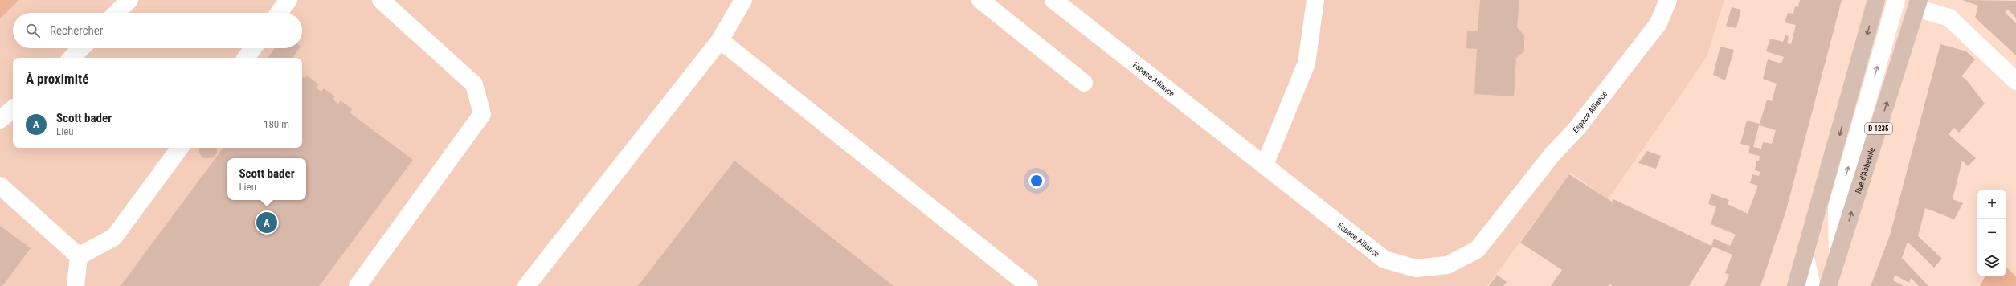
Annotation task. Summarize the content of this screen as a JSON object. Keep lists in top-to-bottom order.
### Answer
{
  "streets": {
    "main road": ["D 1235", "Rue d'Abbeville"],
    "street": ["Espace Alliance"]
  },
  "page": {
    "search": "Rechercher",
    "heading": "À proximité",
    "list": [
      {
        "mark": "A",
        "name": "Scott bader",
        "note": "Lieu",
        "value": "180 m"
      }
    ],
    "popup": ["Scott bader", "Lieu"],
    "map_buttons": ["+", "−"],
    "pins": "A"
  }
}
